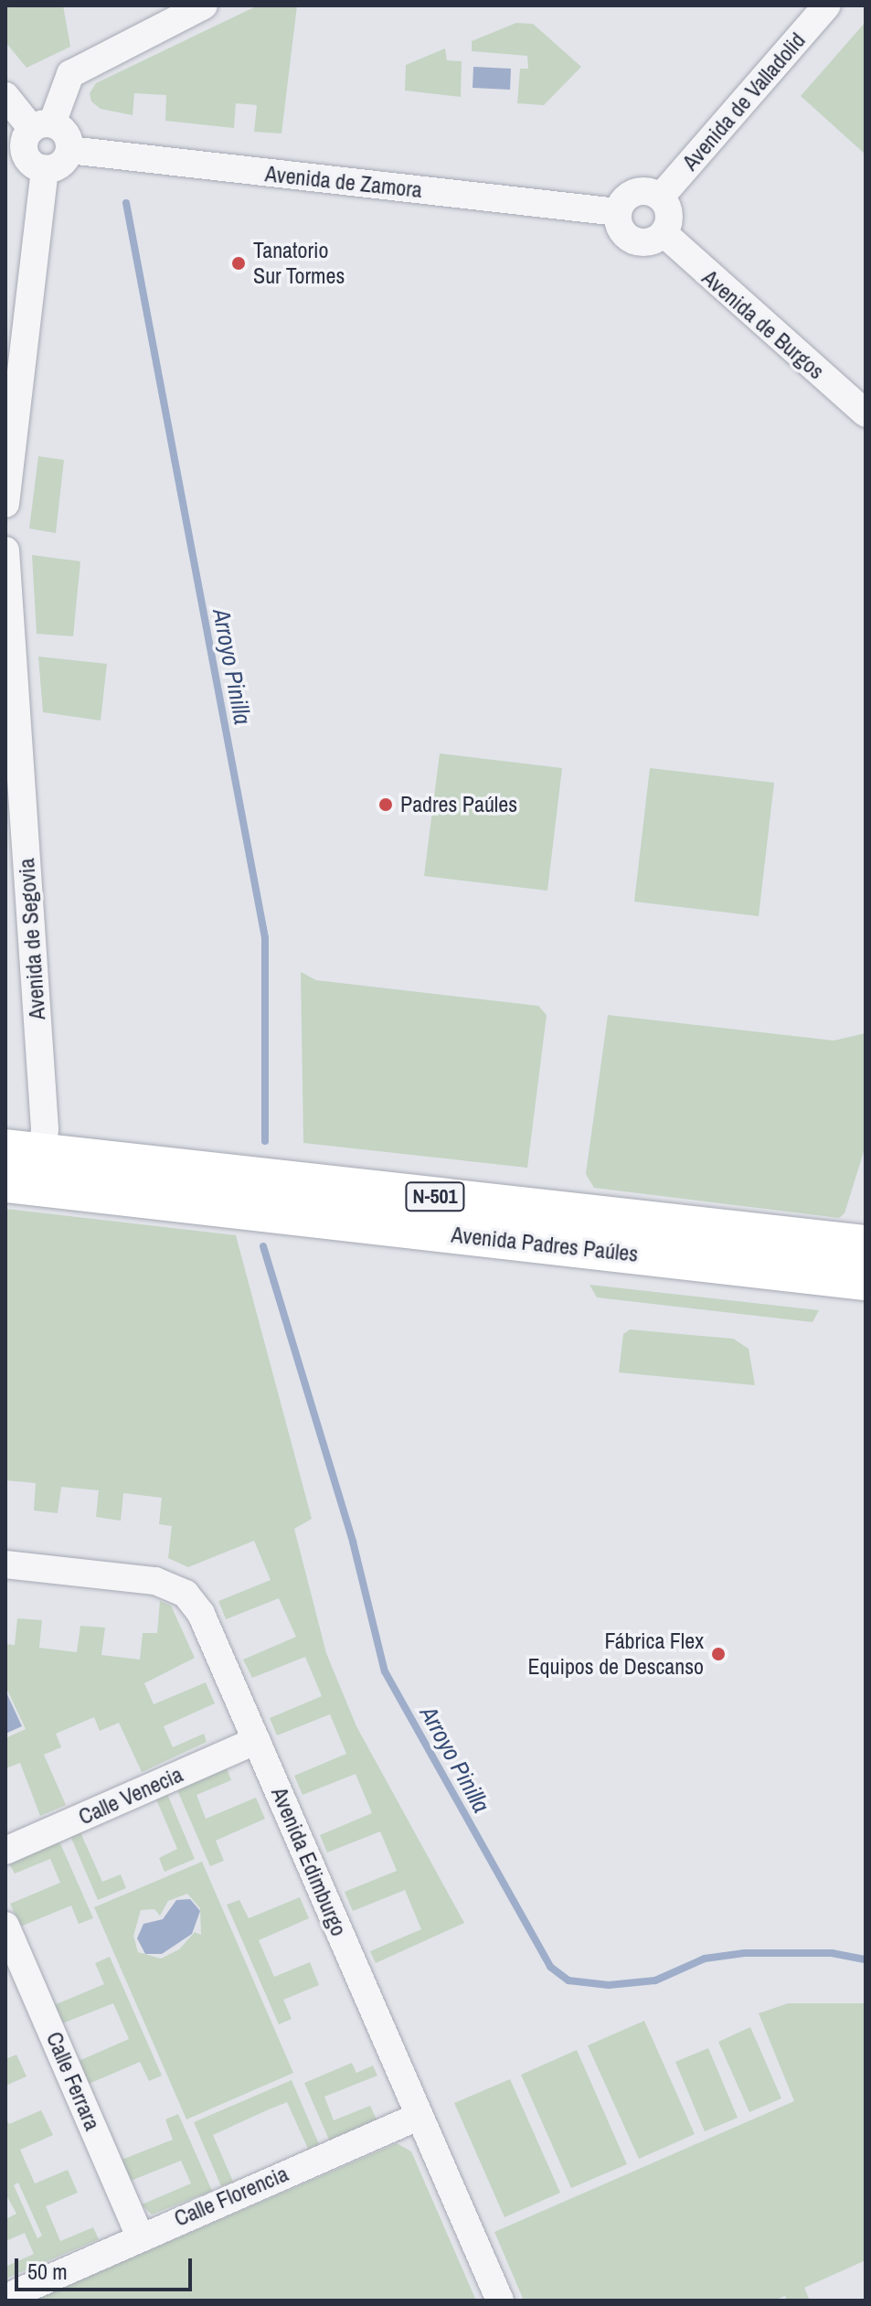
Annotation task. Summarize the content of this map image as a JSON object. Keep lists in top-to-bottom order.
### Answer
{
  "streets": {
    "highway": ["N-501", "Avenida Padres Paúles"],
    "street": [
      "Avenida de Valladolid",
      "Avenida de Zamora",
      "Avenida de Burgos",
      "Avenida de Segovia",
      "Calle Venecia",
      "Avenida Edimburgo",
      "Calle Ferrara",
      "Calle Florencia"
    ]
  },
  "crossings": [
    ["Avenida de Valladolid", "Avenida de Zamora"],
    ["Avenida de Valladolid", "Avenida de Burgos"],
    ["Avenida de Zamora", "Avenida de Burgos"],
    ["Avenida de Segovia", "Avenida Padres Paúles"],
    ["Calle Venecia", "Avenida Edimburgo"],
    ["Avenida Edimburgo", "Calle Florencia"],
    ["Calle Ferrara", "Calle Florencia"]
  ],
  "water": ["Arroyo Pinilla"],
  "places": ["Tanatorio Sur Tormes", "Padres Paúles", "Fábrica Flex Equipos de Descanso"],
  "scale_bar": "50 m"
}
